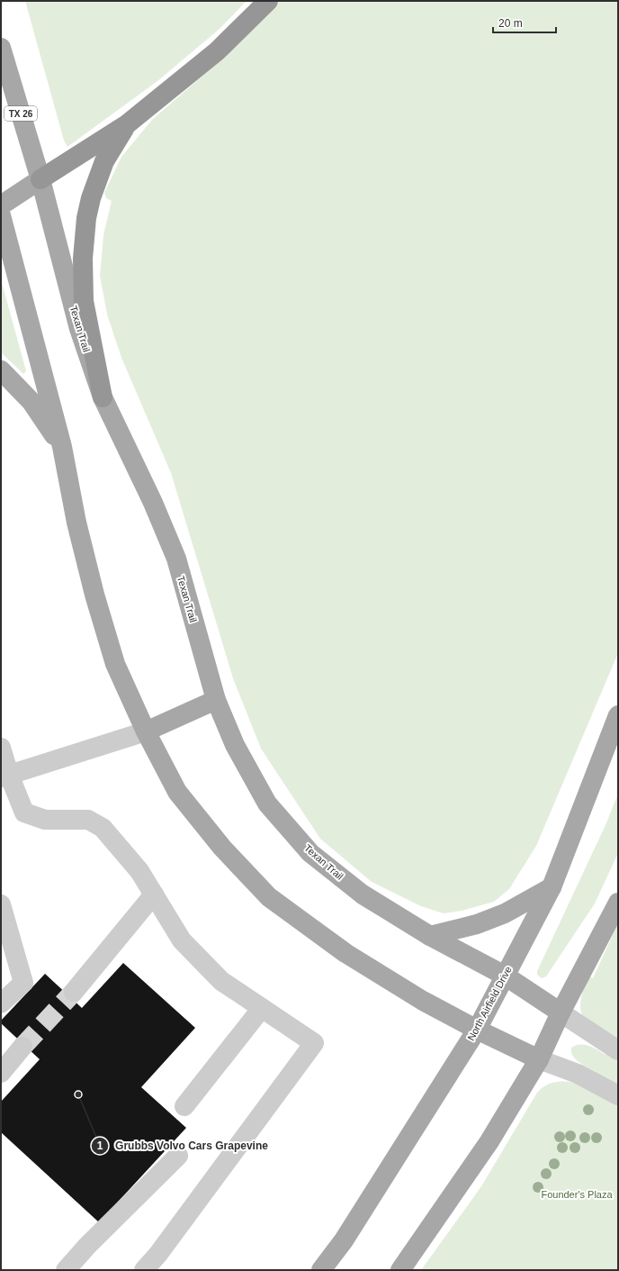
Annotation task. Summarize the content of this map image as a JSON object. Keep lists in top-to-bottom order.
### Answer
{
  "streets": {
    "main road": ["TX 26", "Texan Trail", "North Airfield Drive"]
  },
  "crossings": [
    ["Texan Trail", "North Airfield Drive"]
  ],
  "parks": ["Founder's Plaza"],
  "places": ["Grubbs Volvo Cars Grapevine"],
  "scale_bar": "20 m"
}
